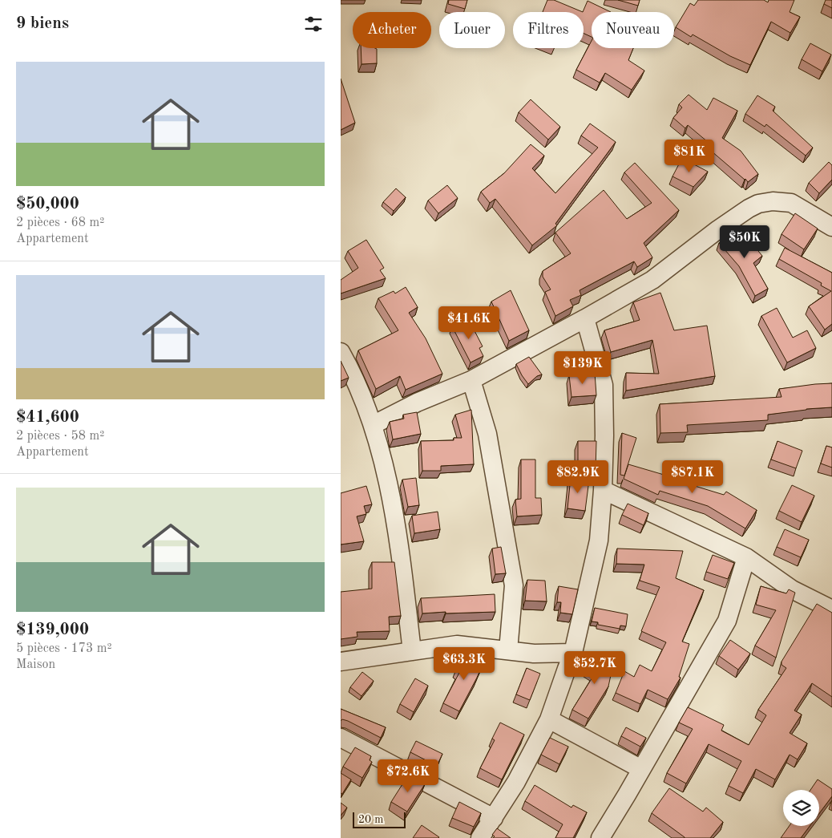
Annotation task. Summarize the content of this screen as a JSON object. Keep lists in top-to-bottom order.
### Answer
{
  "scale_bar": "20 m",
  "page": {
    "heading": "9 biens",
    "chip": [
      "Acheter",
      "Louer",
      "Filtres",
      "Nouveau"
    ],
    "list": [
      {
        "name": "$50,000",
        "note": "2 pièces · 68 m² · Appartement"
      },
      {
        "name": "$41,600",
        "note": "2 pièces · 58 m² · Appartement"
      },
      {
        "name": "$139,000",
        "note": "5 pièces · 173 m² · Maison"
      }
    ],
    "price": [
      "$81K",
      "$50K",
      "$41.6K",
      "$139K",
      "$82.9K",
      "$87.1K",
      "$63.3K",
      "$52.7K",
      "$72.6K"
    ],
    "scale": "20 m"
  }
}
